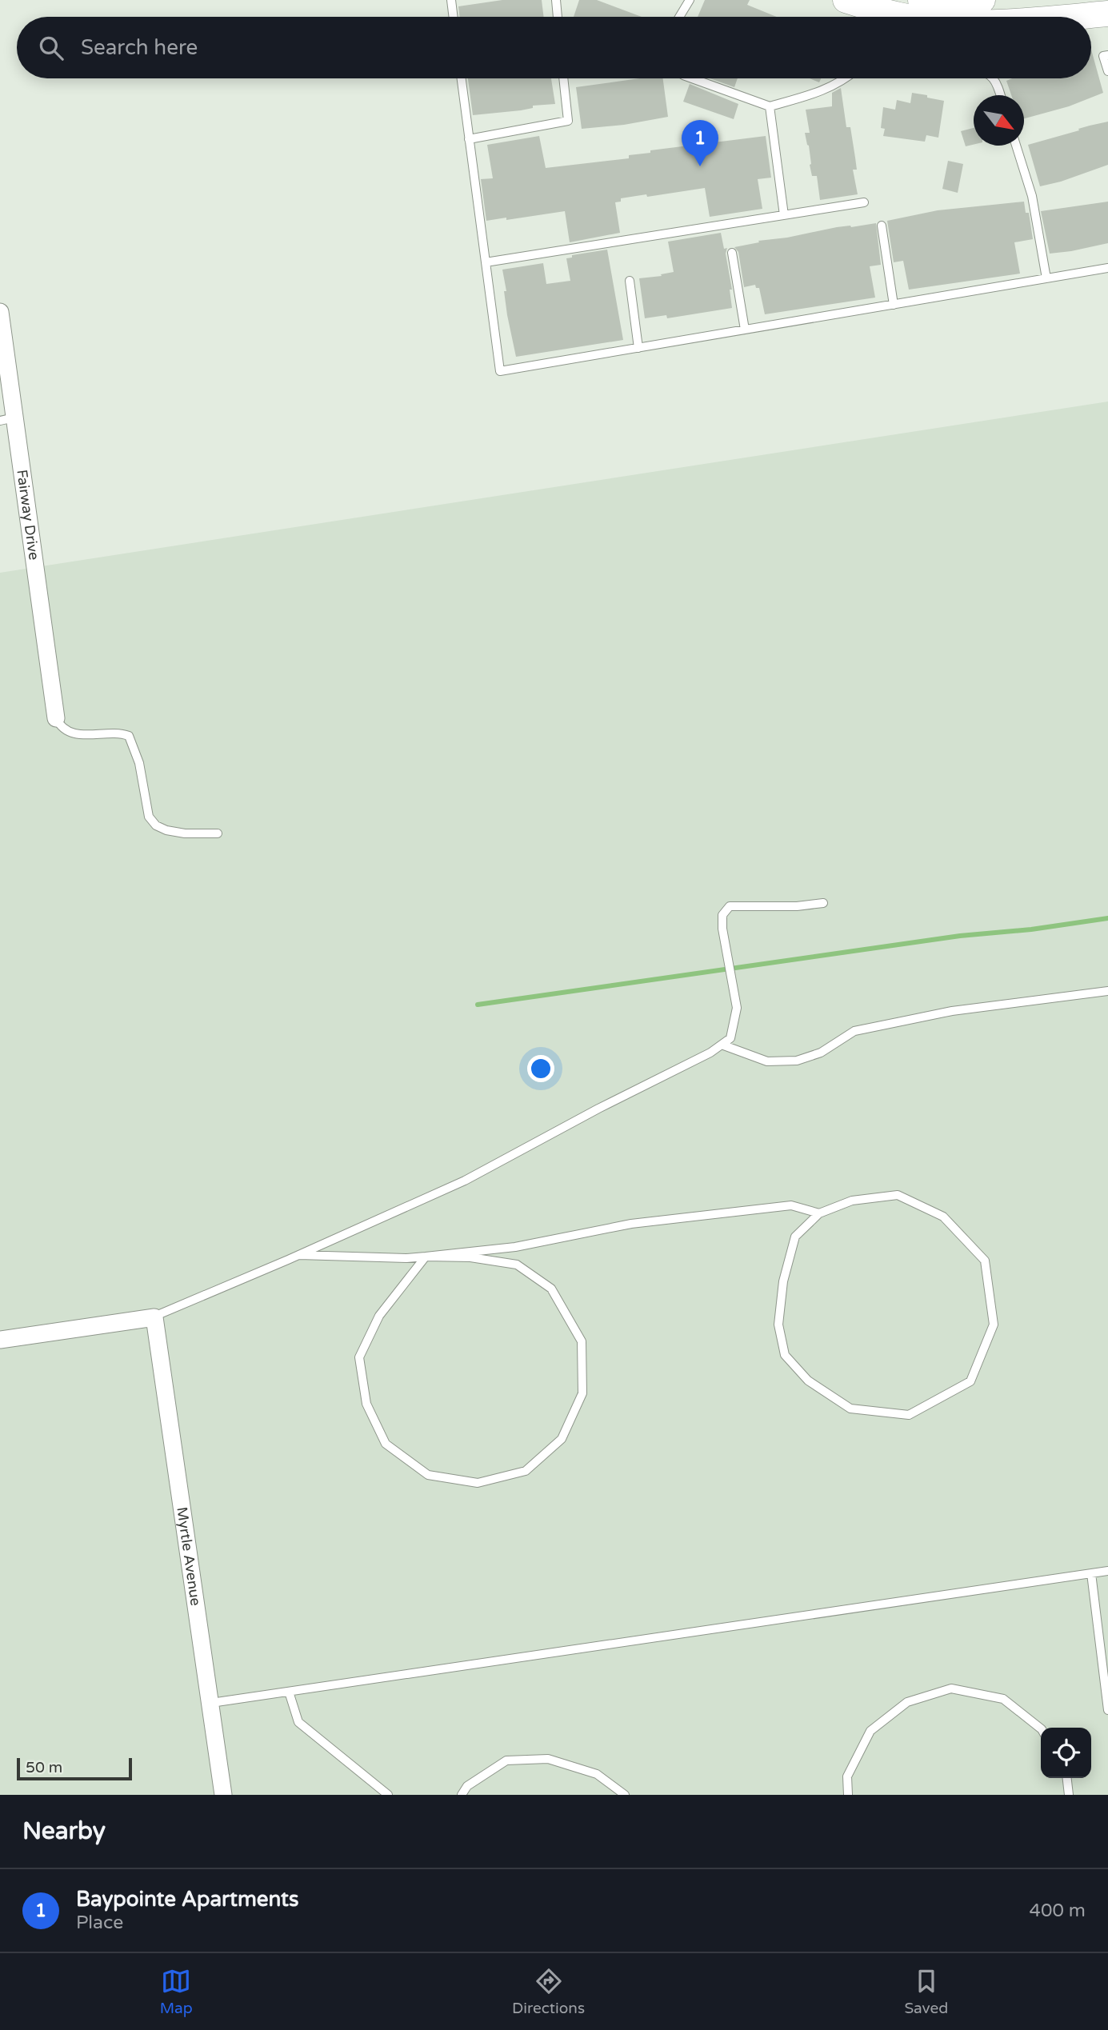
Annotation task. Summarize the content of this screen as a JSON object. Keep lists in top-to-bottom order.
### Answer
{
  "streets": {
    "street": ["Fairway Drive", "Myrtle Avenue"]
  },
  "scale_bar": "50 m",
  "north": "bottom right",
  "page": {
    "search": "Search here",
    "pins": "1",
    "scale": "50 m",
    "heading": "Nearby",
    "list": [
      {
        "mark": "1",
        "name": "Baypointe Apartments",
        "note": "Place",
        "value": "400 m"
      }
    ],
    "nav": ["Map", "Directions", "Saved"]
  }
}
